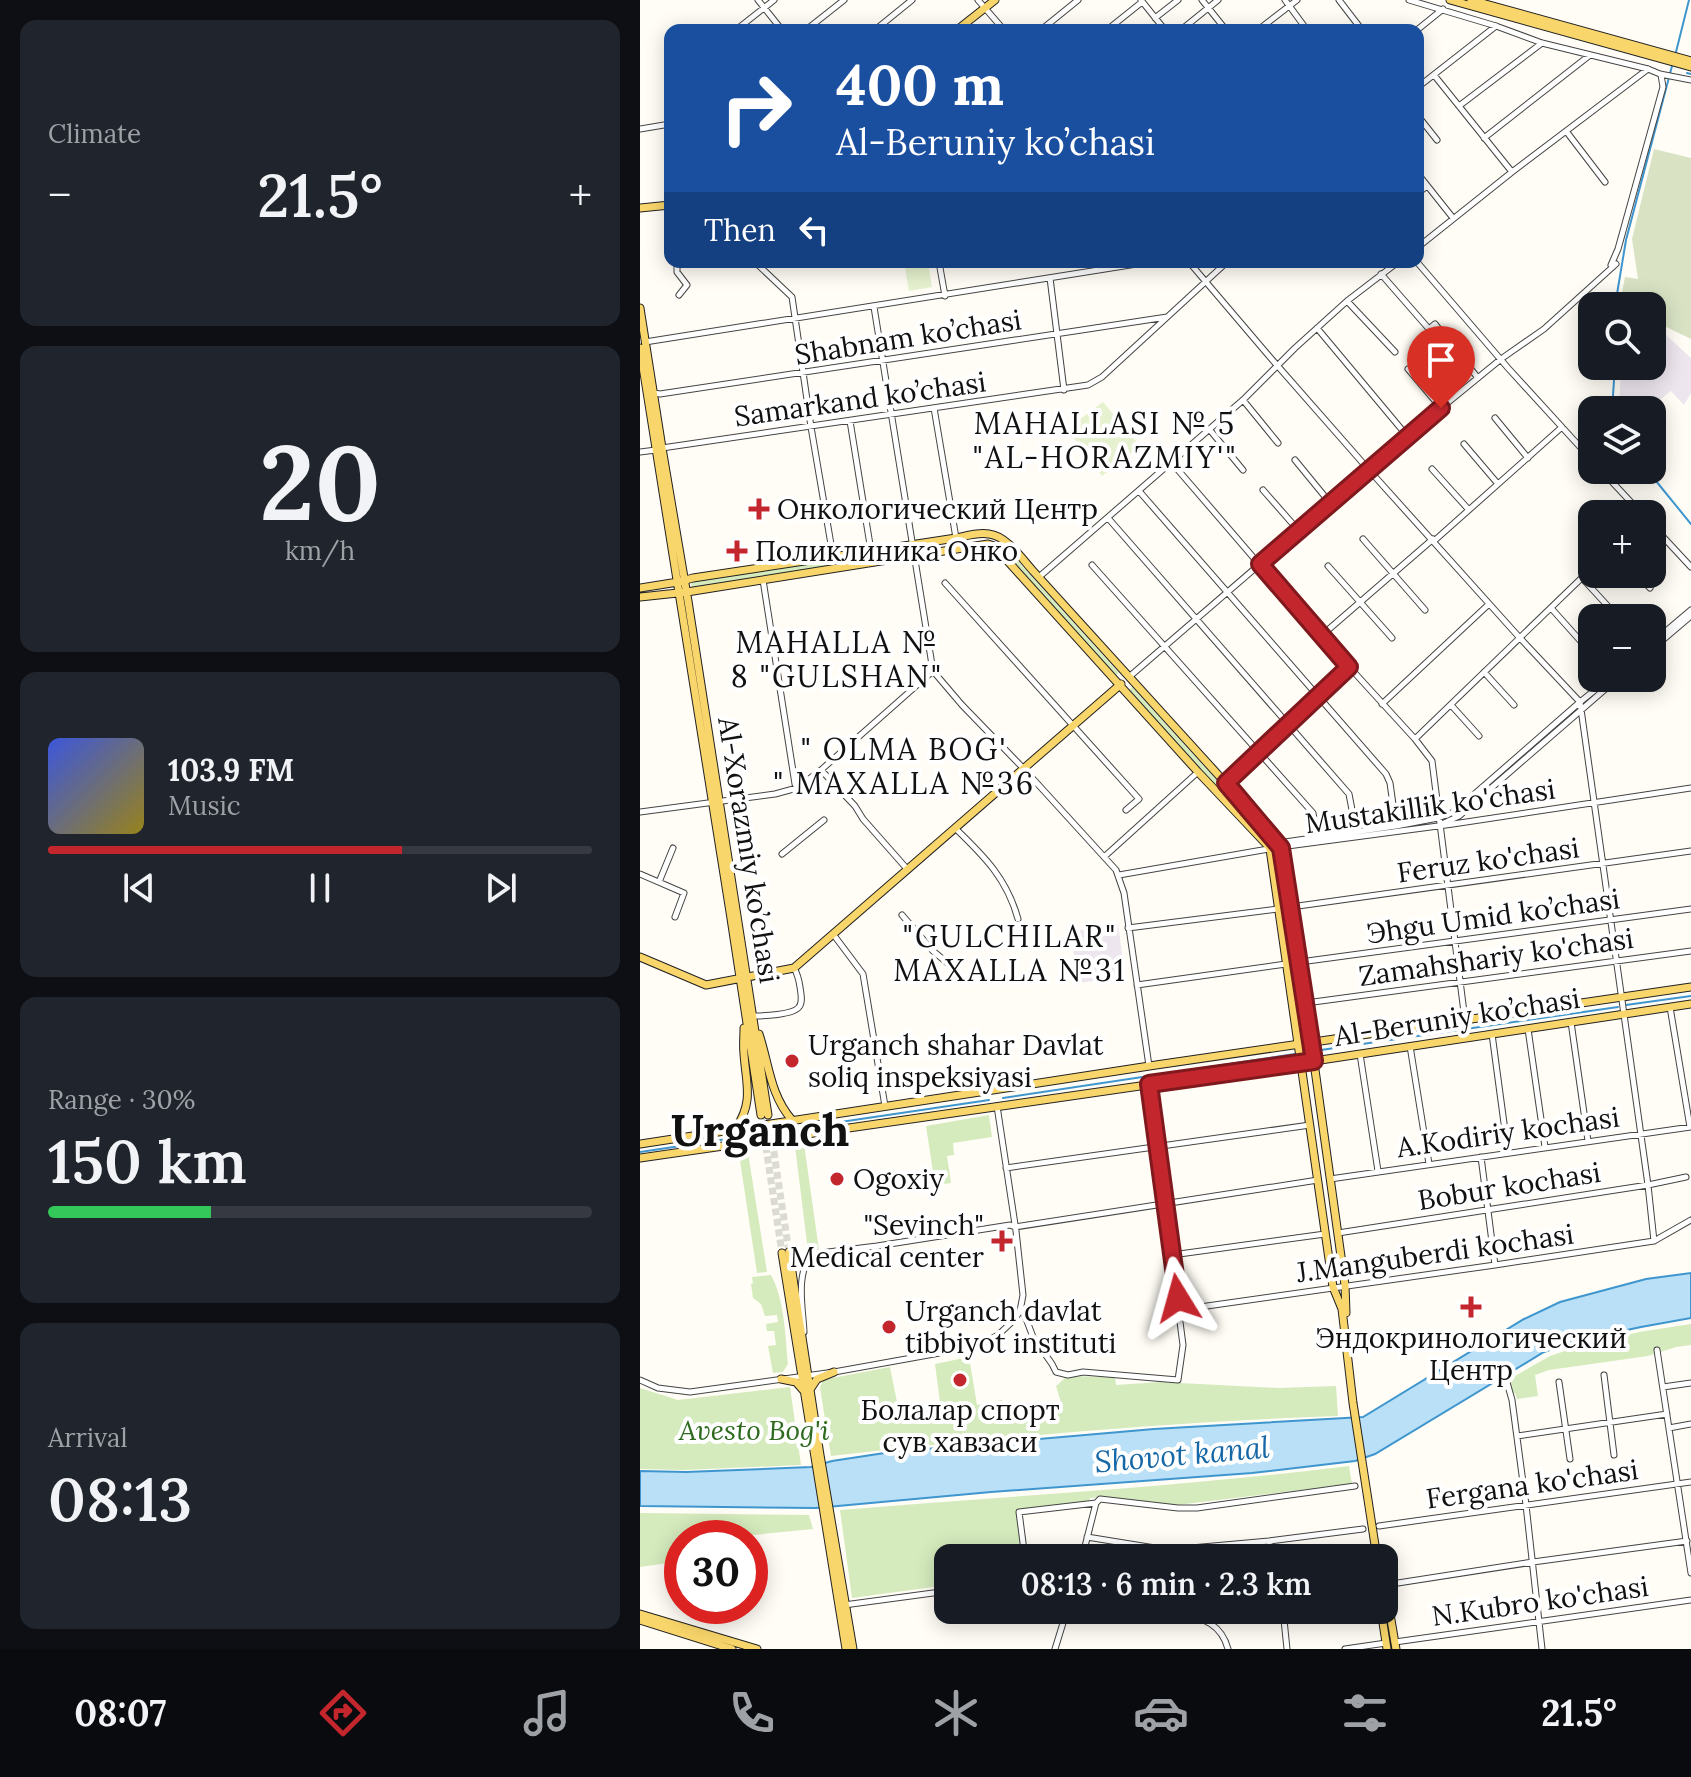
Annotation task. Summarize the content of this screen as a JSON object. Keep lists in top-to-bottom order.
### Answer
{
  "streets": {
    "main road": ["Al-Xorazmiy ko’chasi", "Al-Beruniy ko’chasi"],
    "street": [
      "Shabnam ko’chasi",
      "Samarkand ko’chasi",
      "Mustakillik ko'chasi",
      "Feruz ko'chasi",
      "Эhgu Umid ko’chasi",
      "Zamahshariy ko'chasi",
      "A.Kodiriy kochasi",
      "Bobur kochasi",
      "J.Manguberdi kochasi",
      "Fergana ko'chasi",
      "N.Kubro ko'chasi"
    ]
  },
  "crossings": [
    ["Shabnam ko’chasi", "Samarkand ko’chasi"],
    ["Shabnam ko’chasi", "Al-Xorazmiy ko’chasi"],
    ["Samarkand ko’chasi", "Al-Xorazmiy ko’chasi"],
    ["Mustakillik ko'chasi", "Feruz ko'chasi"],
    ["Mustakillik ko'chasi", "Эhgu Umid ko’chasi"],
    ["Mustakillik ko'chasi", "Zamahshariy ko'chasi"],
    ["Mustakillik ko'chasi", "Al-Beruniy ko’chasi"],
    ["Mustakillik ko'chasi", "A.Kodiriy kochasi"],
    ["Mustakillik ko'chasi", "Bobur kochasi"],
    ["Mustakillik ko'chasi", "J.Manguberdi kochasi"]
  ],
  "districts": [
    "MAHALLASI № 5 \"АL-HORAZMIY'\"",
    "MAHALLA № 8 \"GULSHAN\"",
    "\" OLMA BOG' \" MAXALLA №36",
    "\"GULCHILAR\" MAXALLA №31",
    "Urganch"
  ],
  "water": ["Shovot kanal"],
  "parks": ["Avesto Bog'i"],
  "places": {
    "health": [
      "Онкологический Центр",
      "Поликлиника Онко",
      "\"Sevinch\" Medical center",
      "Эндокринологический Центр"
    ],
    "other": [
      "Urganch shahar Davlat soliq inspeksiyasi",
      "Ogoxiy",
      "Urganch davlat tibbiyot instituti",
      "Болалар спорт сув хавзаси"
    ]
  },
  "page": {
    "tile": [
      "Climate",
      ["20", "km/h"],
      ["Range · 30%", "150 km"],
      ["Arrival", "08:13"]
    ],
    "turn": ["400 m", "Al-Beruniy ko’chasi"],
    "heat": ["−", "21.5°", "+"],
    "then": "Then",
    "map_buttons": ["+", "−"],
    "song": ["103.9 FM", "Music"],
    "limit": "30",
    "trip": "08:13 · 6 min · 2.3 km",
    "tabs": ["08:07", "21.5°"]
  }
}
